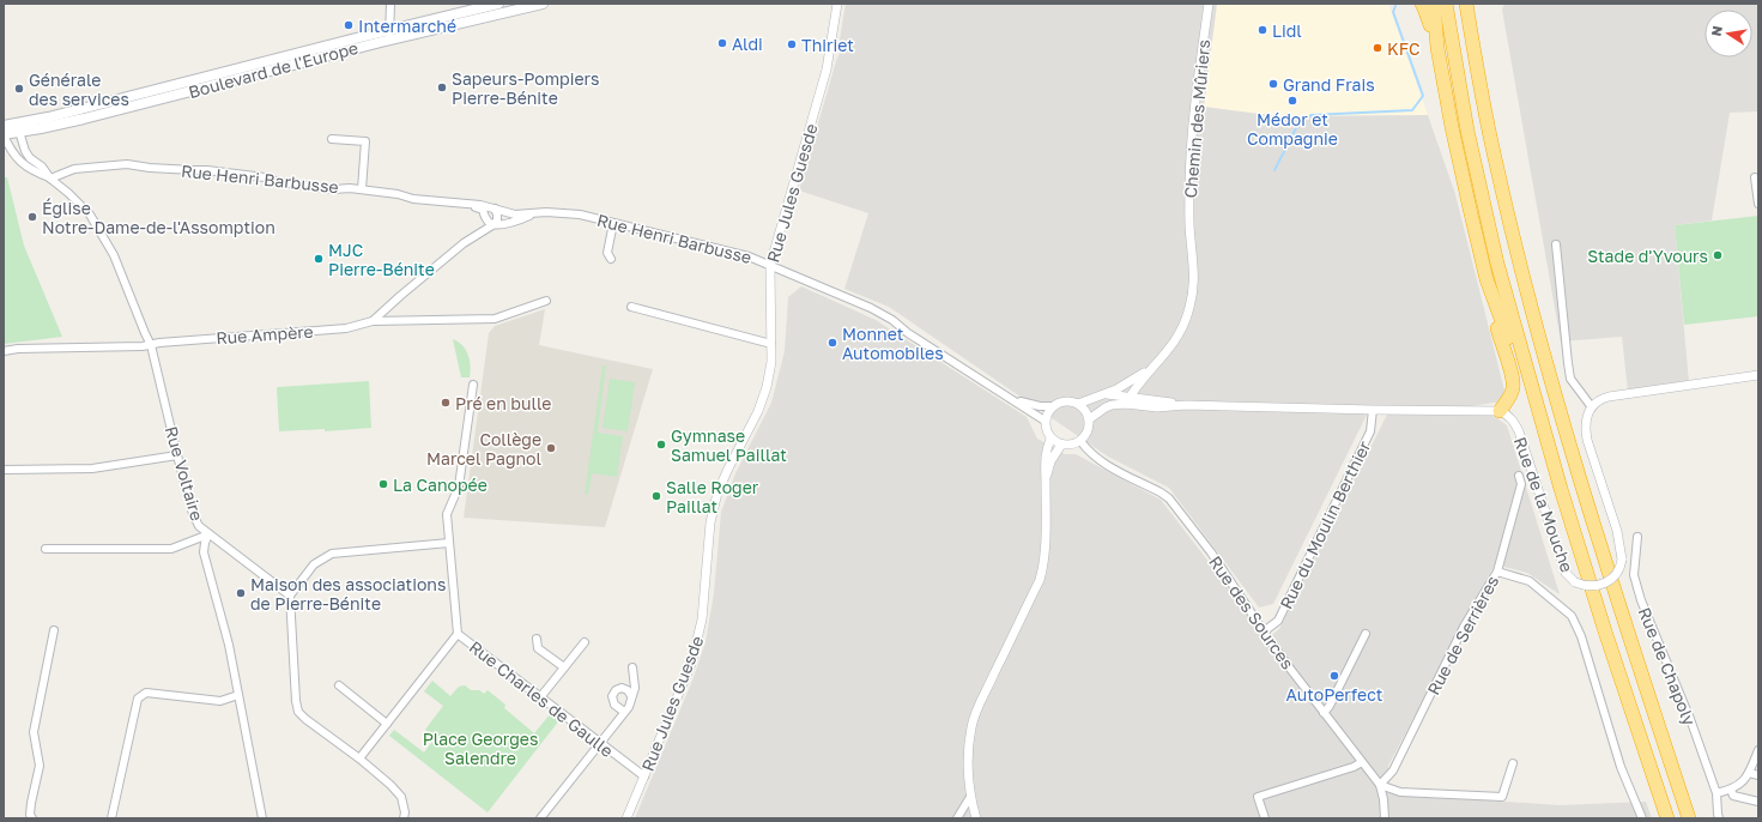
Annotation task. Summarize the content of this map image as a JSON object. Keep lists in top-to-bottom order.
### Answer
{
  "streets": {
    "main road": ["Boulevard de l'Europe"],
    "street": [
      "Chemin des Mûriers",
      "Rue Henri Barbusse",
      "Rue Jules Guesde",
      "Rue Ampère",
      "Rue Voltaire",
      "Rue de la Mouche",
      "Rue du Moulin Berthier",
      "Rue des Sources",
      "Rue de Serrières",
      "Rue de Chapoly",
      "Rue Charles de Gaulle"
    ]
  },
  "crossings": [
    ["Boulevard de l'Europe", "Rue Voltaire"],
    ["Chemin des Mûriers", "Rue Henri Barbusse"],
    ["Chemin des Mûriers", "Rue des Sources"],
    ["Rue Henri Barbusse", "Rue Jules Guesde"],
    ["Rue Henri Barbusse", "Rue Ampère"],
    ["Rue Henri Barbusse", "Rue Voltaire"],
    ["Rue Henri Barbusse", "Rue des Sources"],
    ["Rue Jules Guesde", "Rue Charles de Gaulle"],
    ["Rue Ampère", "Rue Voltaire"],
    ["Rue du Moulin Berthier", "Rue des Sources"],
    ["Rue des Sources", "Rue de Serrières"]
  ],
  "parks": ["Place Georges Salendre"],
  "places": [
    "Intermarché",
    "Lidl",
    "Aldi",
    "Thiriet",
    "KFC",
    "Grand Frais",
    "Sapeurs-Pompiers Pierre-Bénite",
    "Générale des services",
    "Médor et Compagnie",
    "Église Notre-Dame-de-l'Assomption",
    "Stade d'Yvours",
    "MJC Pierre-Bénite",
    "Monnet Automobiles",
    "Pré en bulle",
    "Gymnase Samuel Paillat",
    "Collège Marcel Pagnol",
    "La Canopée",
    "Salle Roger Paillat",
    "Maison des associations de Pierre-Bénite",
    "AutoPerfect"
  ],
  "north": "left"
}
